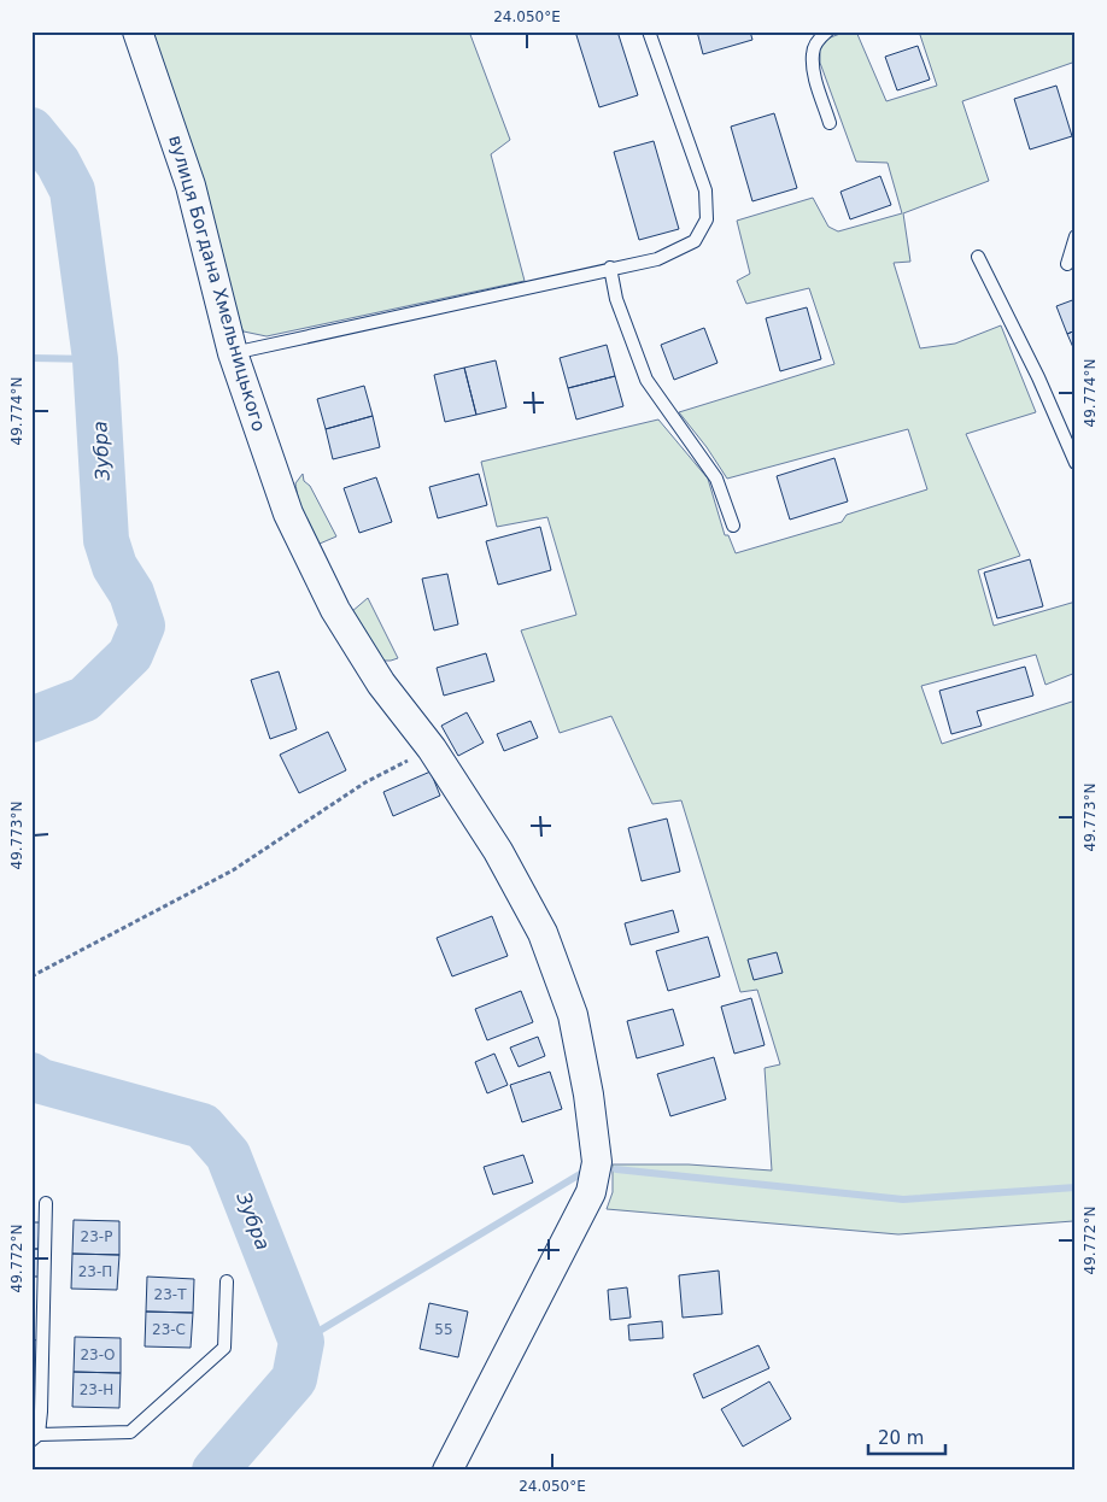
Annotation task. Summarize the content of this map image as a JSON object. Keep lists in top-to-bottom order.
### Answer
{
  "streets": {
    "street": ["вулиця Богдана Хмельницького"]
  },
  "water": ["Зубра"],
  "house_numbers": [
    "23-Р",
    "23-П",
    "23-Т",
    "23-С",
    "55",
    "23-О",
    "23-Н"
  ],
  "scale_bar": "20 m",
  "coordinates": [
    "24.050°E",
    "49.774°N",
    "49.773°N",
    "49.772°N"
  ]
}
